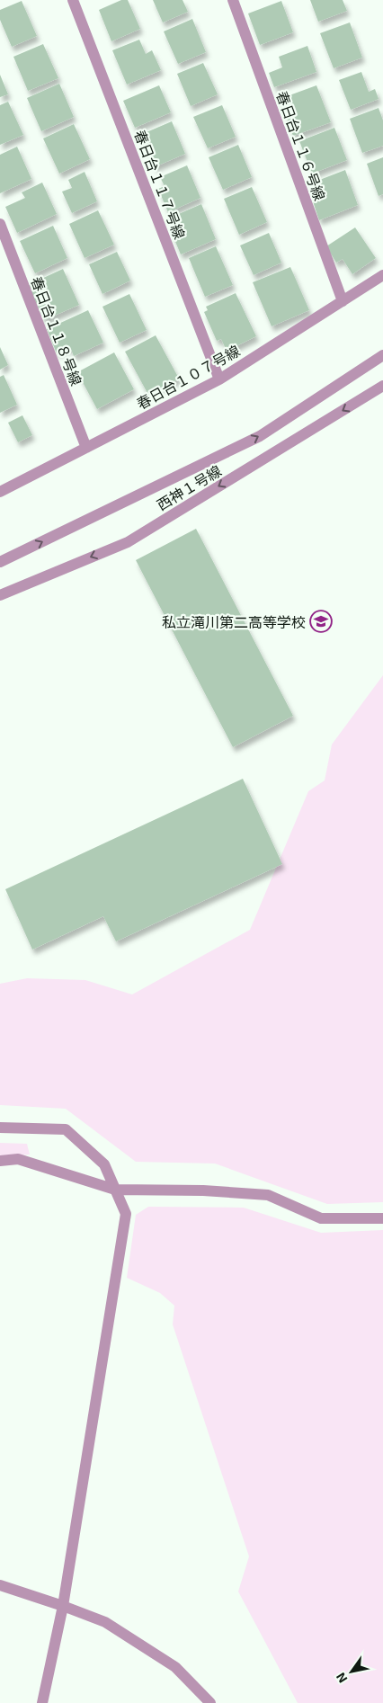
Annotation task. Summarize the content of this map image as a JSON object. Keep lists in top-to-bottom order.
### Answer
{
  "streets": {
    "street": [
      "春日台１１６号線",
      "春日台１１７号線",
      "春日台１１８号線",
      "春日台１０７号線",
      "西神１号線"
    ]
  },
  "crossings": [
    ["春日台１１６号線", "春日台１０７号線"],
    ["春日台１１７号線", "春日台１０７号線"],
    ["春日台１１８号線", "春日台１０７号線"]
  ],
  "places": {
    "school or university": ["私立滝川第二高等学校"]
  },
  "north": "bottom left"
}
